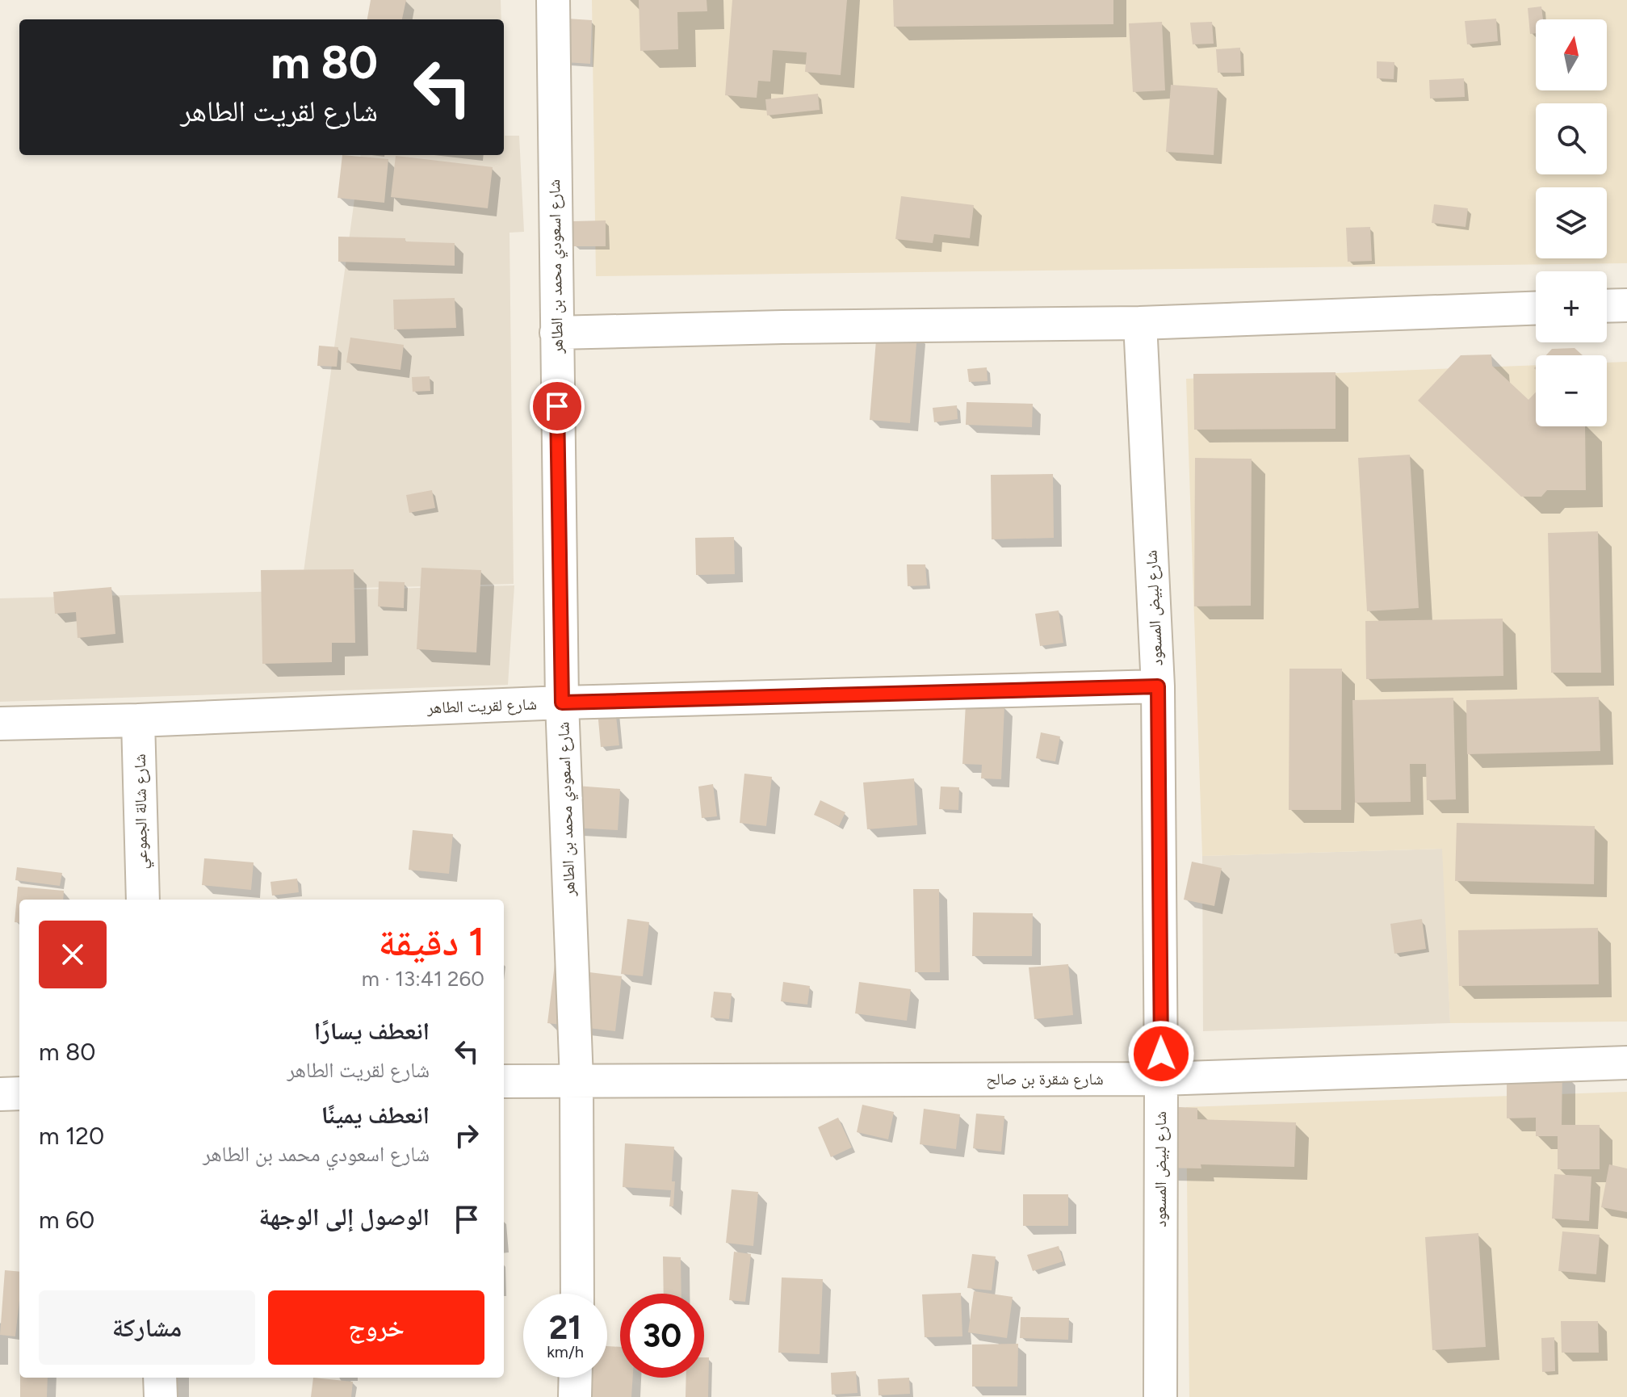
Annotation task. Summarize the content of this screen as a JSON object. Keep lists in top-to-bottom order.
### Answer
{
  "streets": {
    "street": [
      "شارع اسعودي محمد بن الطاهر",
      "شارع لبيض المسعود",
      "شارع لقريت الطاهر",
      "شارع شالة الجموعي",
      "شارع شقرة بن صالح"
    ]
  },
  "crossings": [
    ["شارع اسعودي محمد بن الطاهر", "شارع لقريت الطاهر"],
    ["شارع اسعودي محمد بن الطاهر", "شارع شقرة بن صالح"],
    ["شارع لبيض المسعود", "شارع لقريت الطاهر"],
    ["شارع لبيض المسعود", "شارع شقرة بن صالح"],
    ["شارع لقريت الطاهر", "شارع شالة الجموعي"]
  ],
  "north": "top",
  "page": {
    "map_buttons": ["+", "−"],
    "turn": ["80 m", "شارع لقريت الطاهر"],
    "heading": ["1 دقيقة", "260 m · 13:41"],
    "list": [
      {
        "name": "انعطف يسارًا",
        "note": "شارع لقريت الطاهر",
        "value": "80 m"
      },
      {
        "name": "انعطف يمينًا",
        "note": "شارع اسعودي محمد بن الطاهر",
        "value": "120 m"
      },
      {
        "name": "الوصول إلى الوجهة",
        "value": "60 m"
      }
    ],
    "buttons": ["خروج", "مشاركة"],
    "speed": "21 km/h",
    "limit": "30"
  }
}
